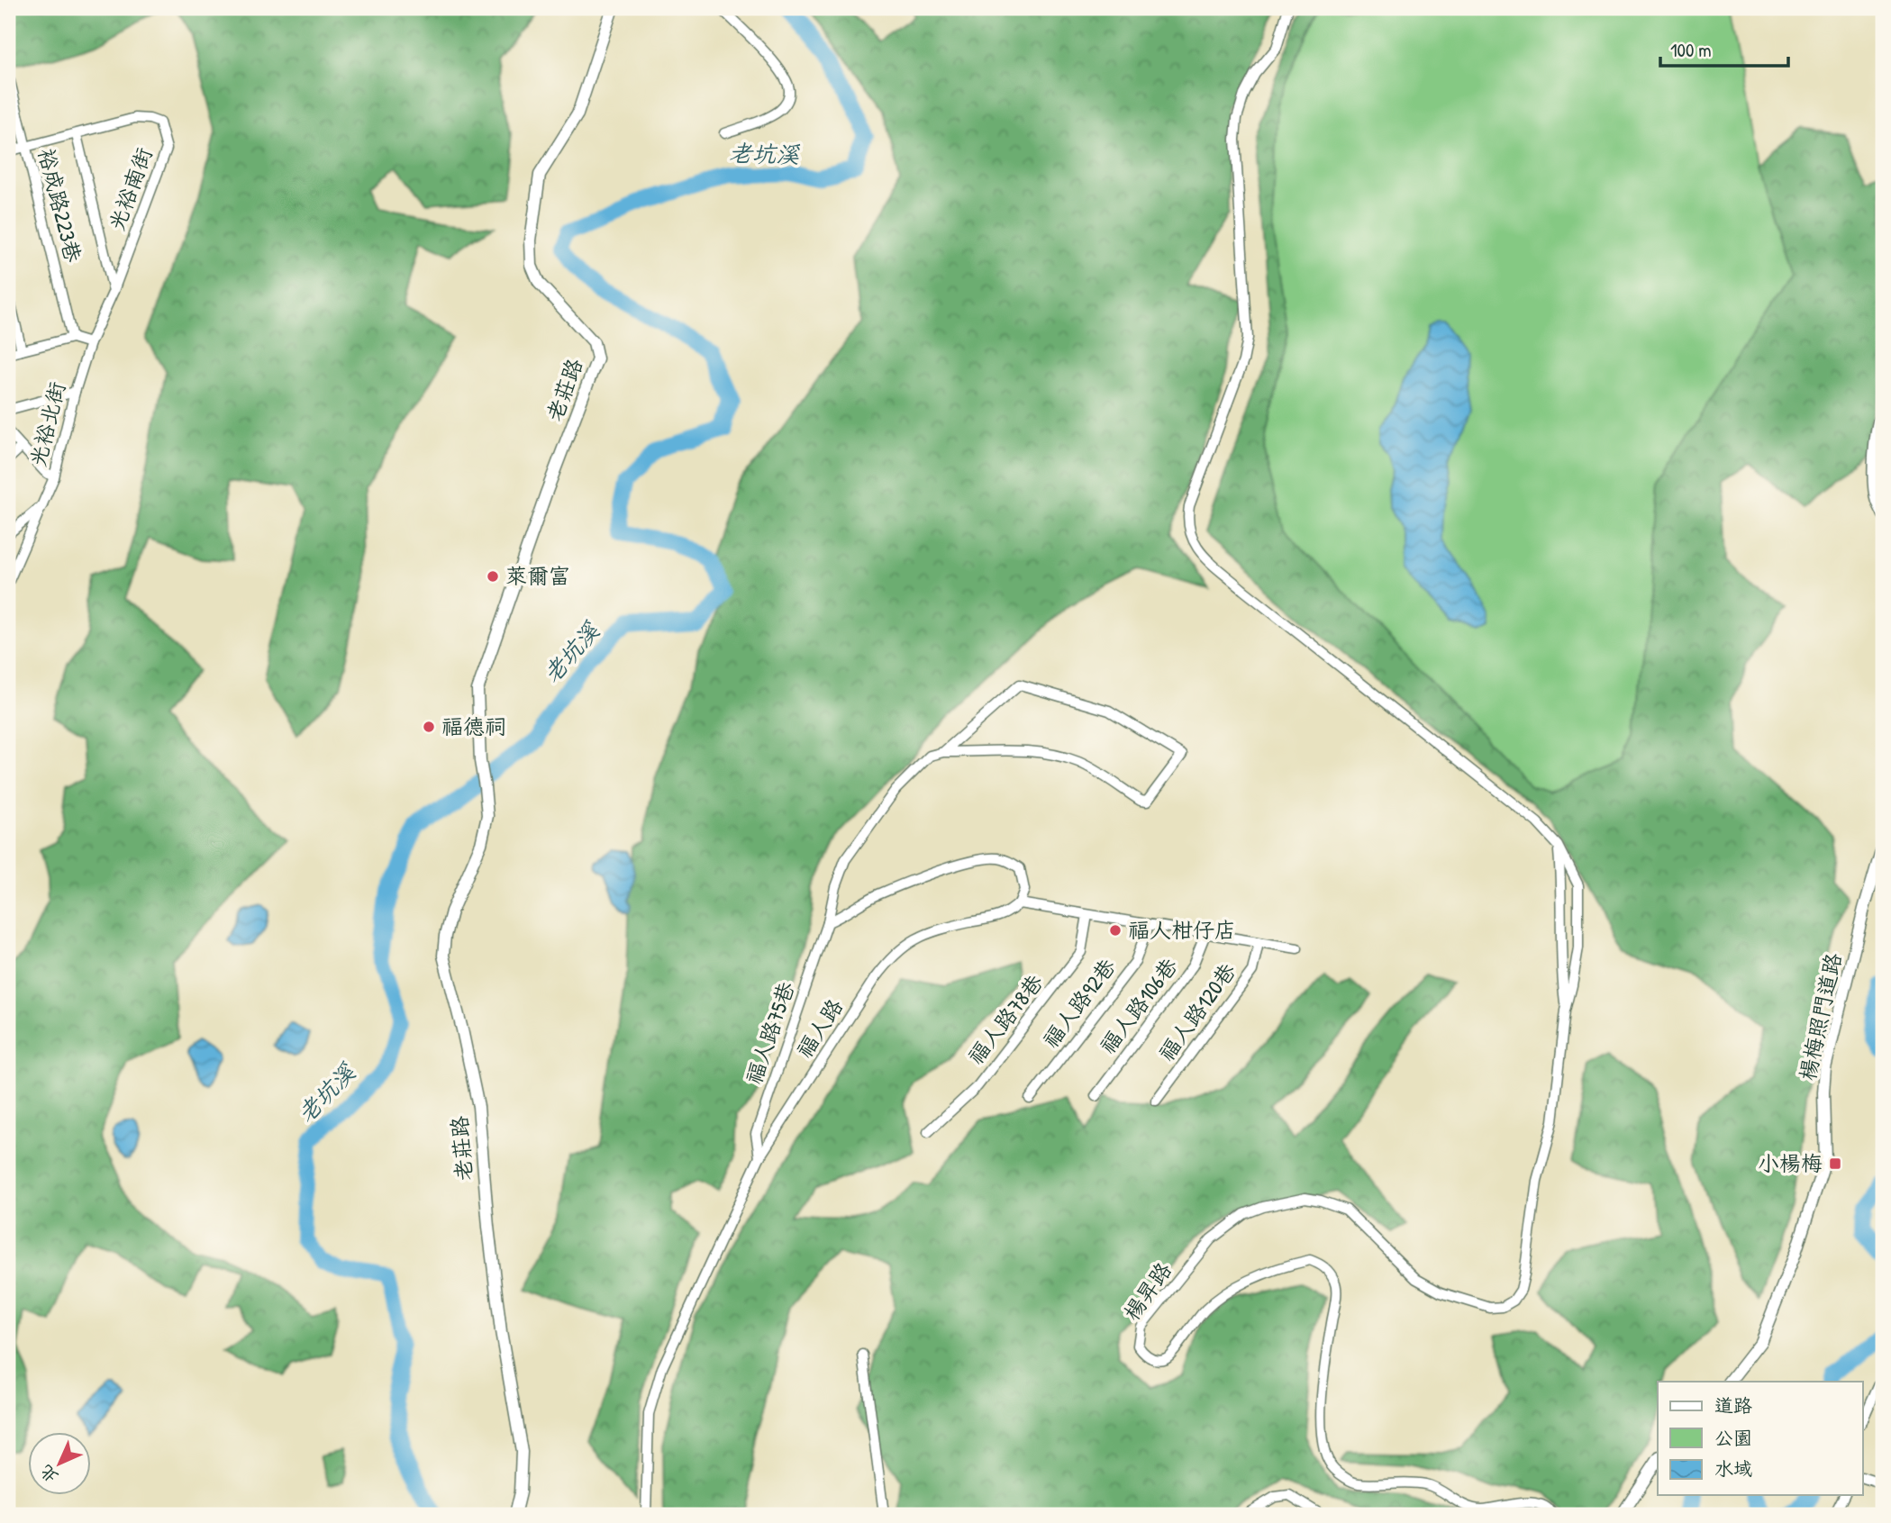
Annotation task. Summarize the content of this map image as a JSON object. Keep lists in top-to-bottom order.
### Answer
{
  "streets": {
    "street": [
      "光裕南街",
      "裕成路223巷",
      "老莊路",
      "光裕北街",
      "福人路92巷",
      "福人路106巷",
      "福人路120巷",
      "楊梅照門道路",
      "福人路78巷",
      "福人路",
      "福人路75巷",
      "楊昇路"
    ]
  },
  "crossings": [
    ["光裕南街", "裕成路223巷"],
    ["光裕南街", "光裕北街"],
    ["福人路", "福人路75巷"]
  ],
  "water": ["老坑溪"],
  "places": {
    "other": ["萊爾富", "福德祠", "福人柑仔店"],
    "transit": ["小楊梅"]
  },
  "legend": ["道路", "公園", "水域"],
  "scale_bar": "100 m",
  "north": "bottom left"
}
